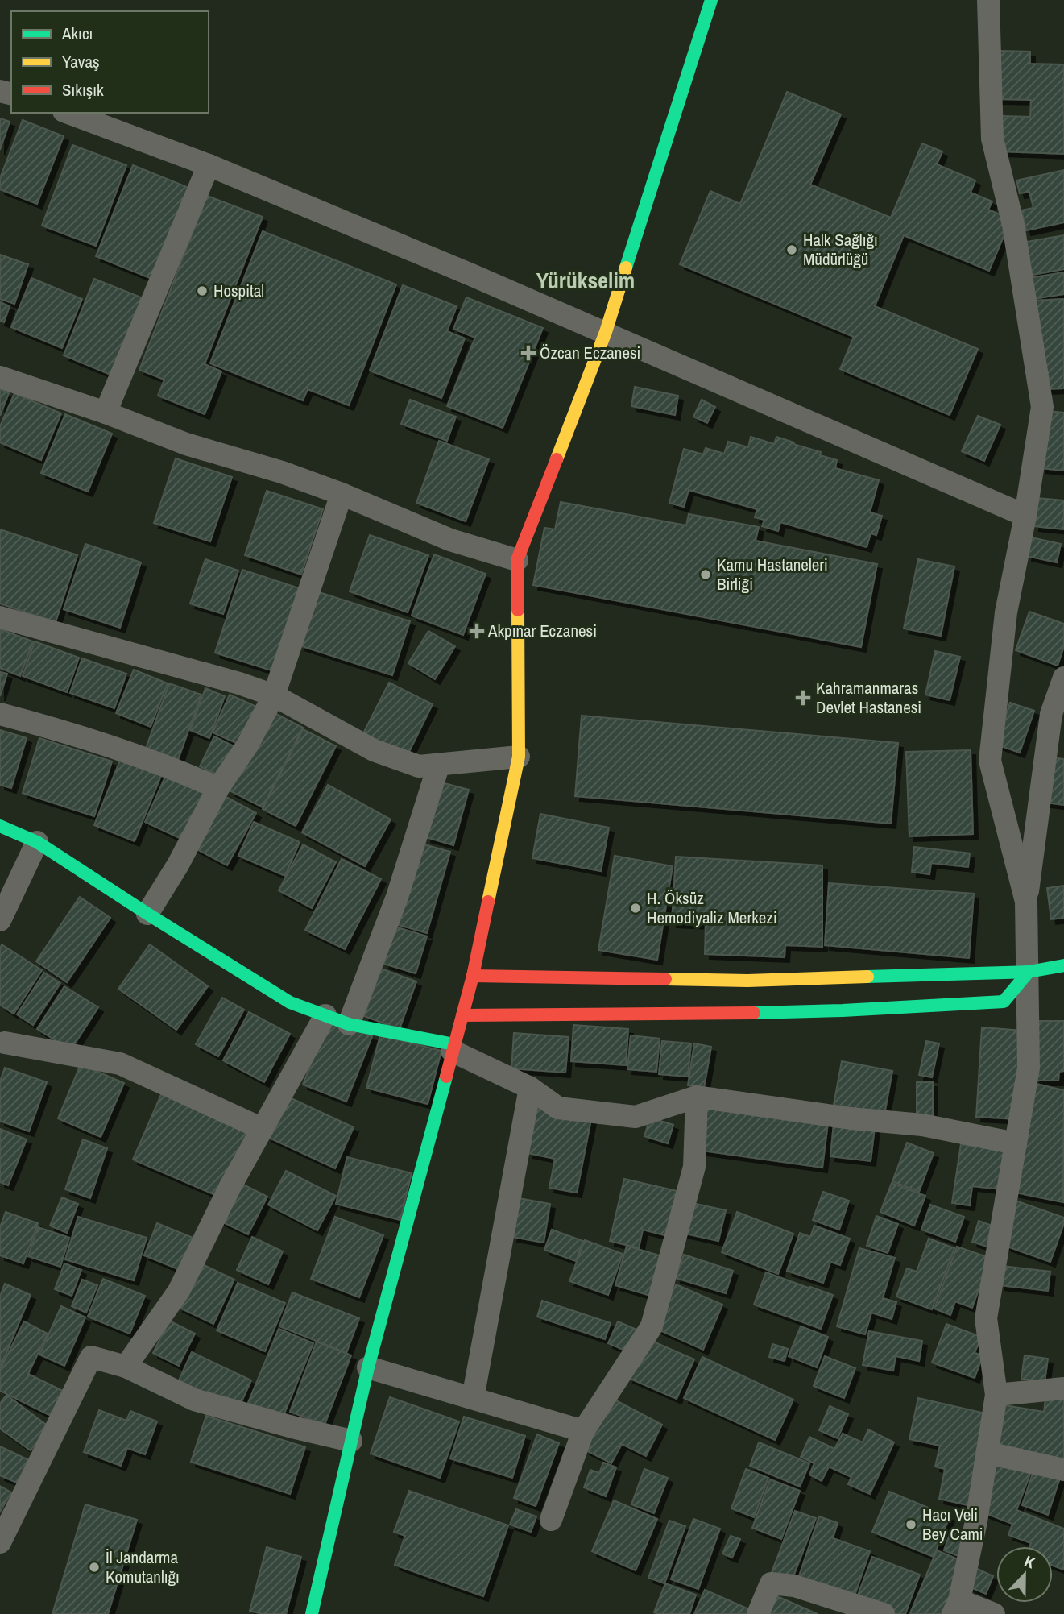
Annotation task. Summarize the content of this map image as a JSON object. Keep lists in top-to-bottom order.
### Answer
{
  "districts": ["Yürükselim"],
  "places": {
    "other": [
      "Halk Sağlığı Müdürlüğü",
      "Hospital",
      "Kamu Hastaneleri Birliği",
      "H. Öksüz Hemodiyaliz Merkezi",
      "Hacı Veli Bey Cami",
      "İl Jandarma Komutanlığı"
    ],
    "health": ["Özcan Eczanesi", "Akpınar Eczanesi", "Kahramanmaras Devlet Hastanesi"]
  },
  "legend": ["Akıcı", "Yavaş", "Sıkışık"],
  "north": "top"
}
